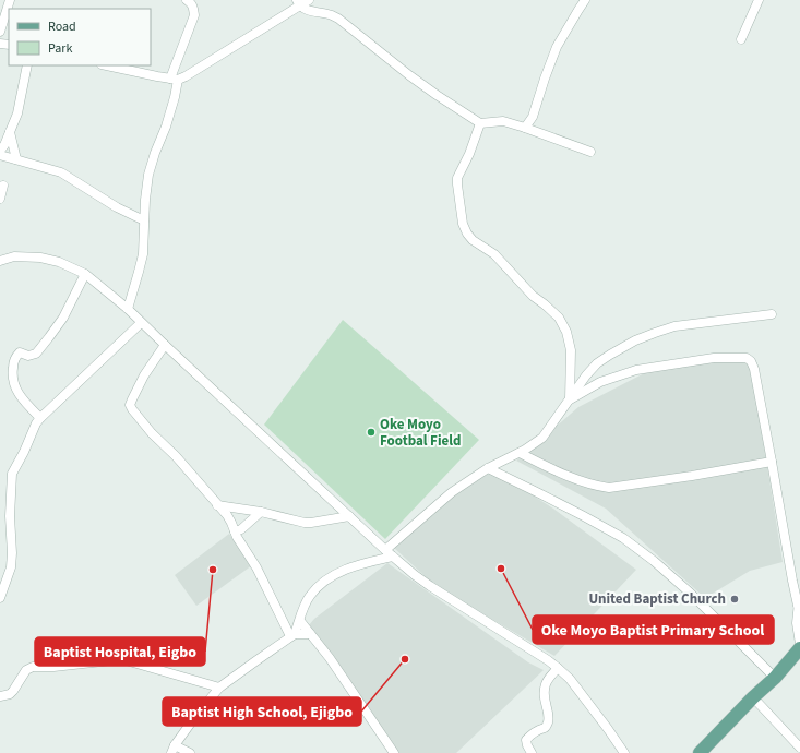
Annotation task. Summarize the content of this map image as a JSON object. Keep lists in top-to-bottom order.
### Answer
{
  "places": [
    "Oke Moyo Footbal Field",
    "Oke Moyo Baptist Primary School",
    "Baptist Hospital, Eigbo",
    "United Baptist Church",
    "Baptist High School, Ejigbo"
  ],
  "legend": ["Road", "Park"]
}
